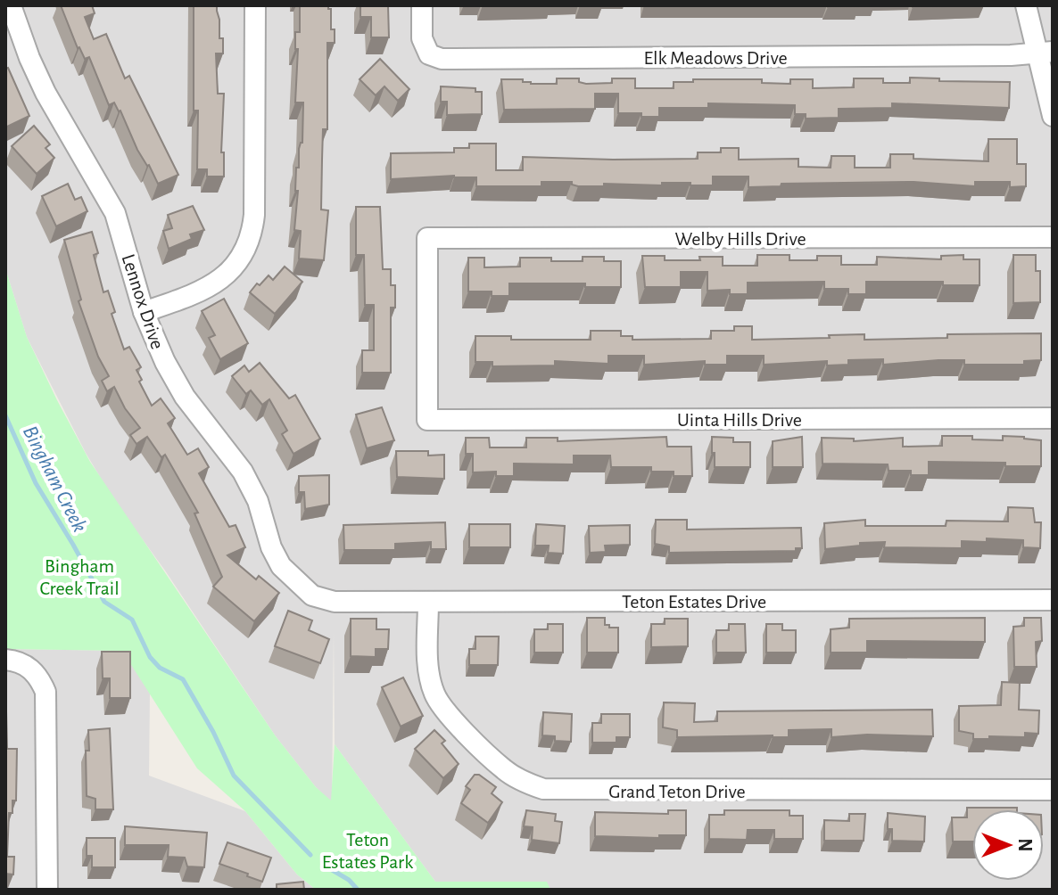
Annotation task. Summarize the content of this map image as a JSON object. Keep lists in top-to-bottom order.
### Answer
{
  "streets": {
    "street": [
      "Elk Meadows Drive",
      "Welby Hills Drive",
      "Lennox Drive",
      "Uinta Hills Drive",
      "Teton Estates Drive",
      "Grand Teton Drive"
    ]
  },
  "crossings": [
    ["Welby Hills Drive", "Uinta Hills Drive"],
    ["Lennox Drive", "Teton Estates Drive"],
    ["Teton Estates Drive", "Grand Teton Drive"]
  ],
  "water": ["Bingham Creek"],
  "parks": ["Bingham Creek Trail", "Teton Estates Park"],
  "north": "right"
}
